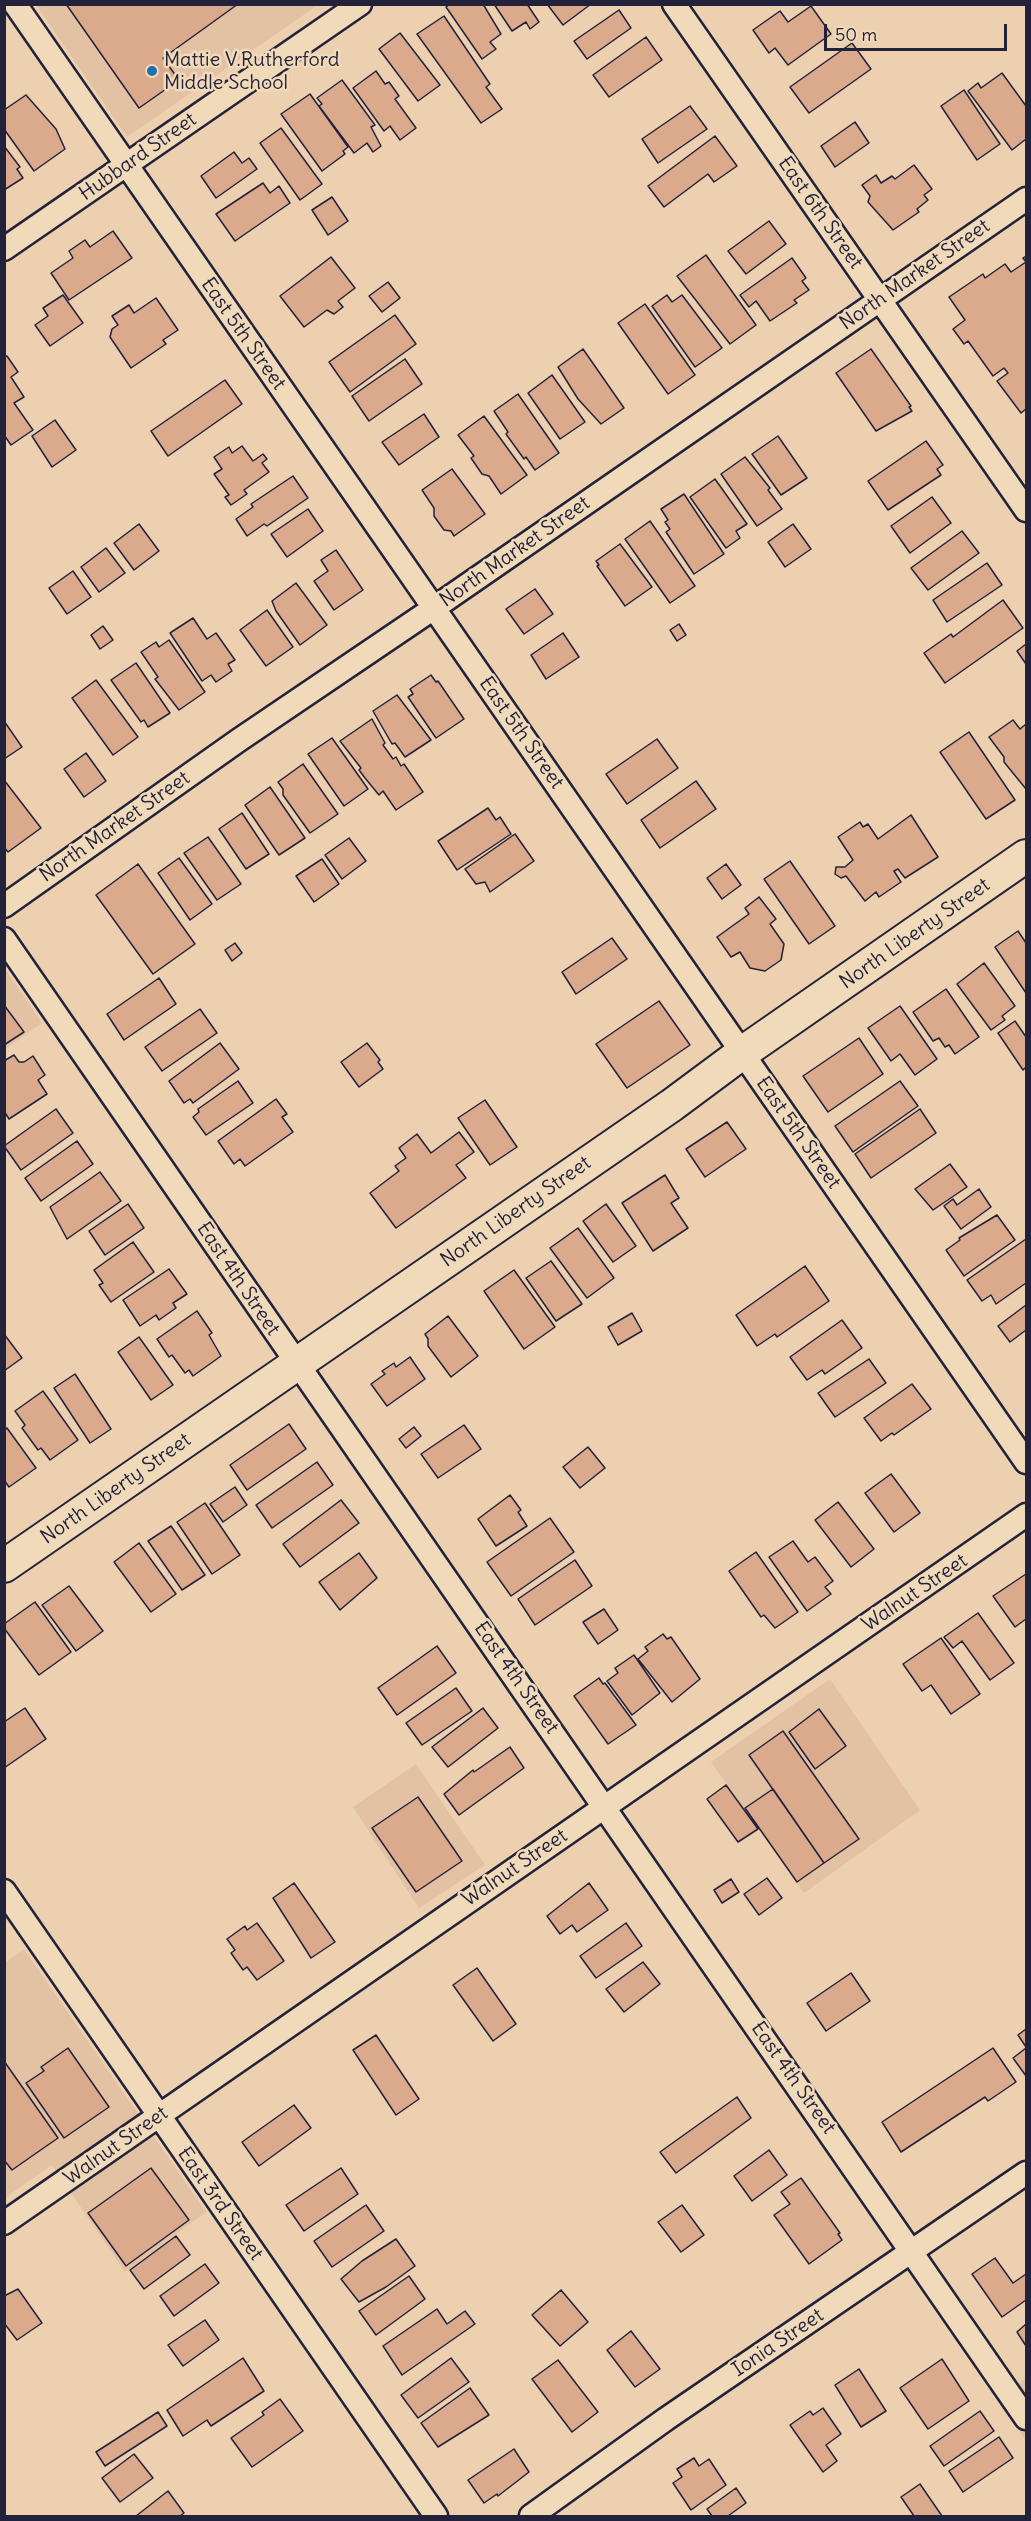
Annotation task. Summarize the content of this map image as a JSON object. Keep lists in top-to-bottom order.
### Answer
{
  "streets": {
    "street": [
      "Hubbard Street",
      "East 6th Street",
      "North Market Street",
      "East 5th Street",
      "North Liberty Street",
      "East 4th Street",
      "Walnut Street",
      "East 3rd Street",
      "Ionia Street"
    ]
  },
  "crossings": [
    ["Hubbard Street", "East 5th Street"],
    ["East 6th Street", "North Market Street"],
    ["North Market Street", "East 5th Street"],
    ["East 5th Street", "North Liberty Street"],
    ["North Liberty Street", "East 4th Street"],
    ["East 4th Street", "Walnut Street"],
    ["East 4th Street", "Ionia Street"],
    ["Walnut Street", "East 3rd Street"]
  ],
  "places": ["Mattie V.Rutherford Middle School"],
  "scale_bar": "50 m"
}
